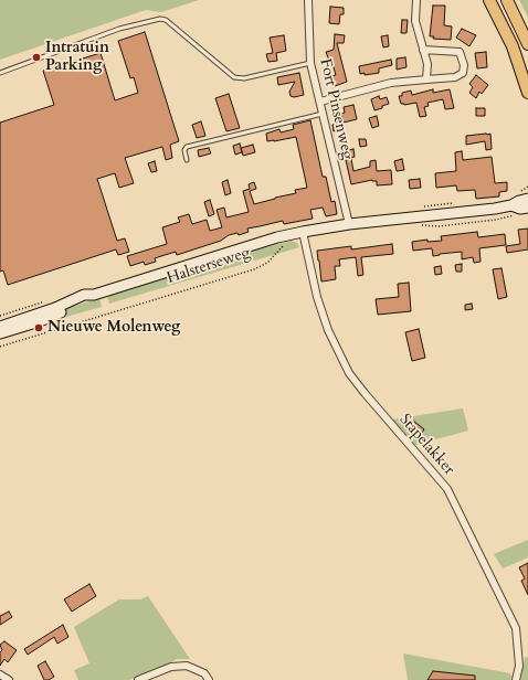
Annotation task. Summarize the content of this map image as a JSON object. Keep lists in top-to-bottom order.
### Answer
{
  "streets": {
    "main road": ["Halsterseweg"],
    "street": ["Fort Pinsenweg", "Stapelakker"]
  },
  "crossings": [
    ["Fort Pinsenweg", "Halsterseweg"],
    ["Halsterseweg", "Stapelakker"]
  ],
  "places": ["Intratuin Parking", "Nieuwe Molenweg"]
}
